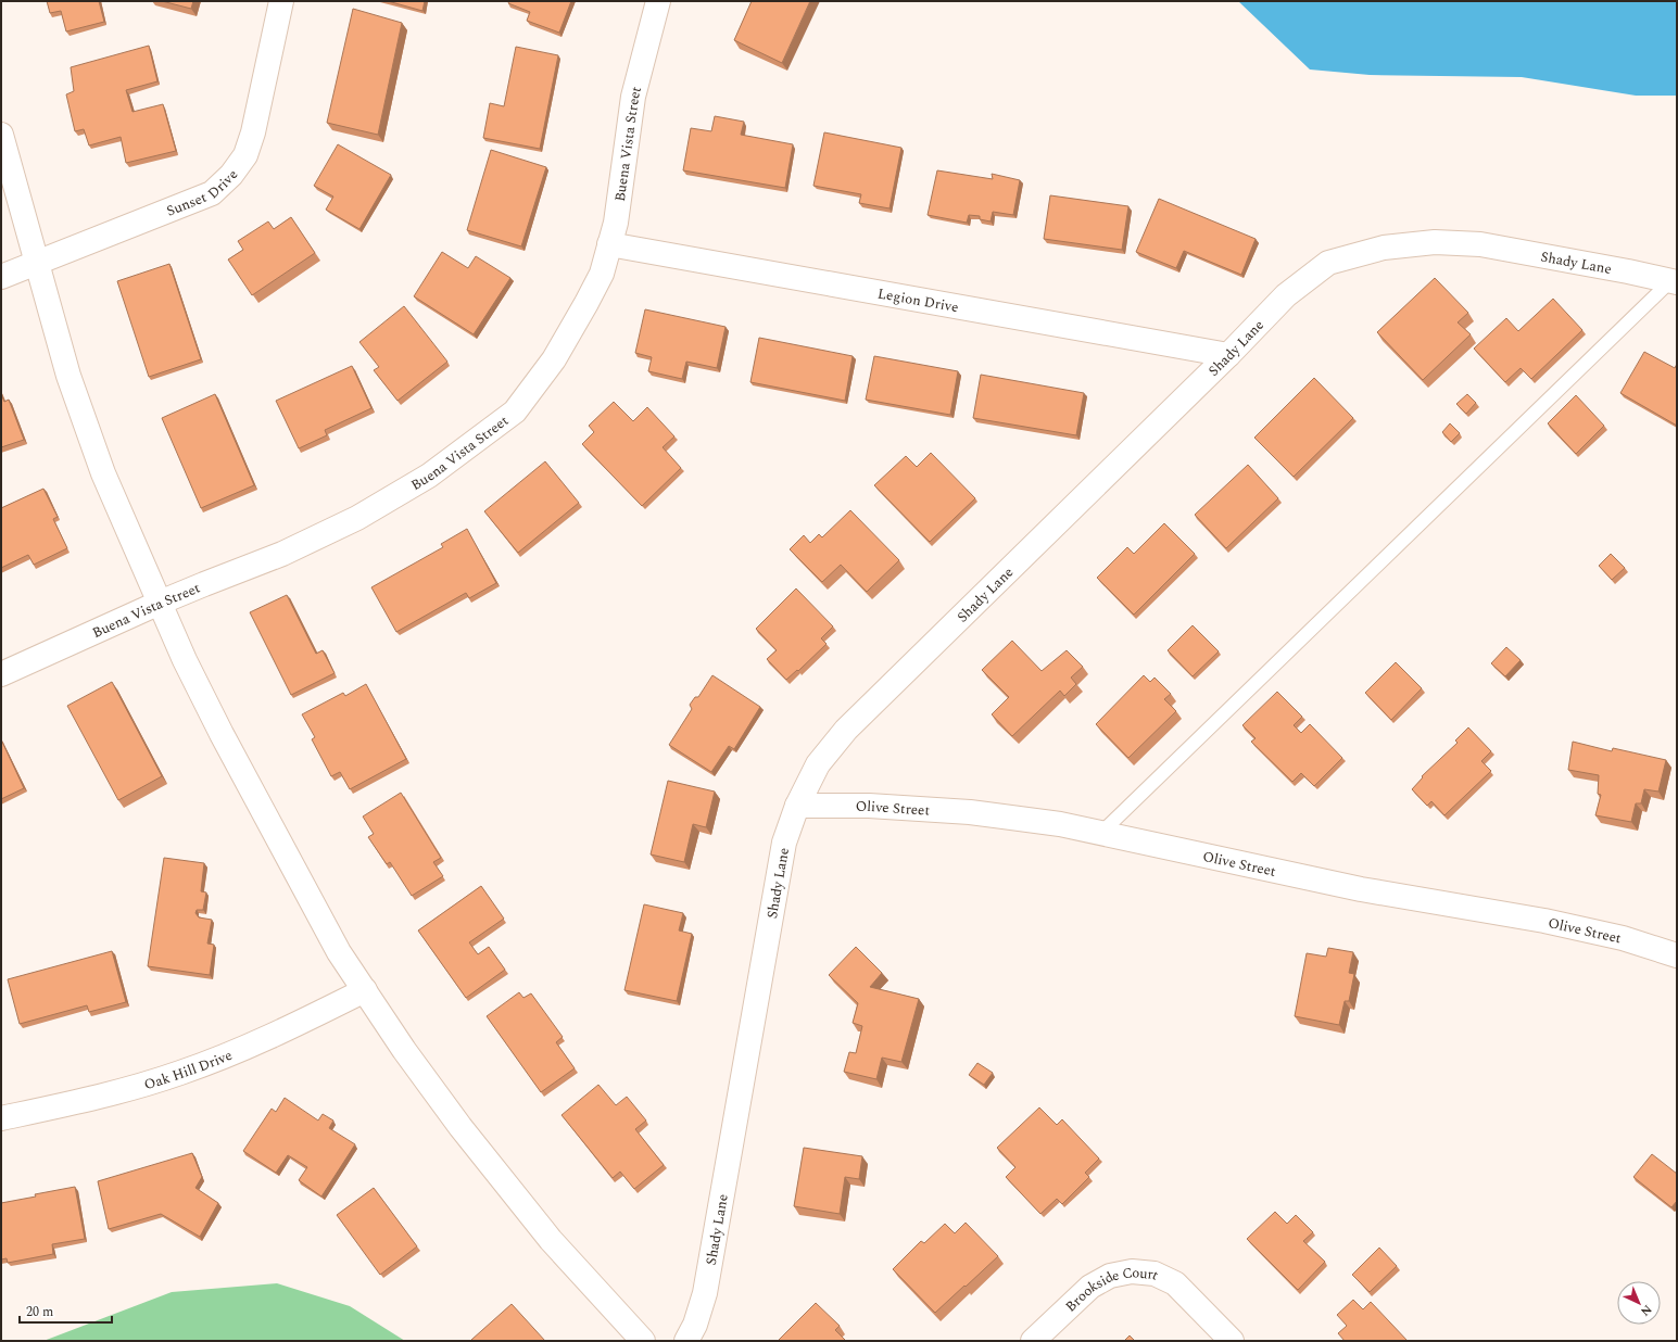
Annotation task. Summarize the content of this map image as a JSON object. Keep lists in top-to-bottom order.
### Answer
{
  "streets": {
    "street": [
      "Buena Vista Street",
      "Sunset Drive",
      "Shady Lane",
      "Legion Drive",
      "Olive Street",
      "Oak Hill Drive",
      "Brookside Court"
    ]
  },
  "crossings": [
    ["Buena Vista Street", "Legion Drive"],
    ["Shady Lane", "Legion Drive"],
    ["Shady Lane", "Olive Street"]
  ],
  "scale_bar": "20 m",
  "north": "bottom right"
}
